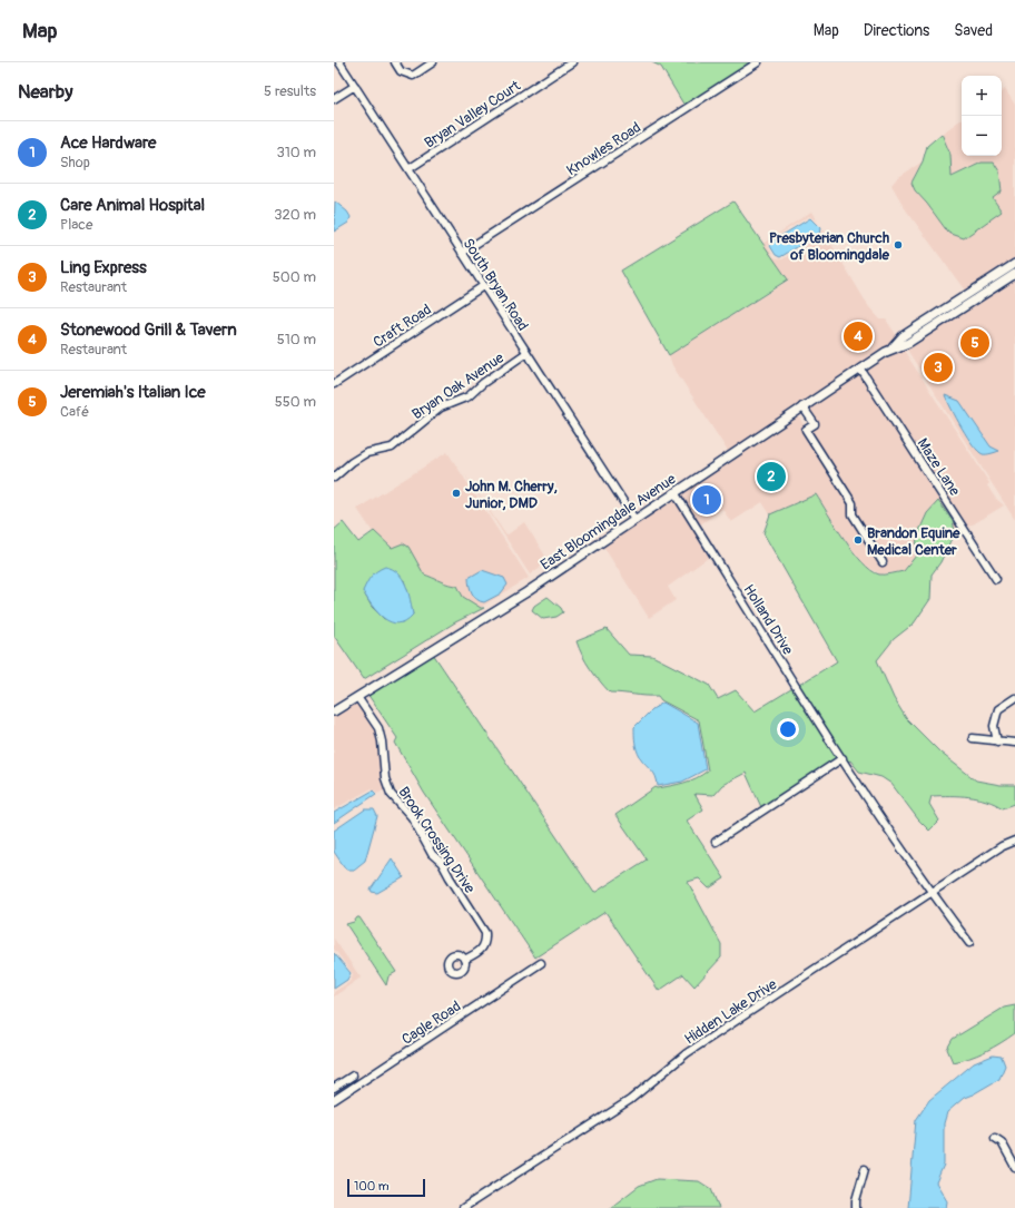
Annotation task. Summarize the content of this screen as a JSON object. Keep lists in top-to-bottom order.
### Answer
{
  "streets": {
    "main road": ["East Bloomingdale Avenue"],
    "street": [
      "Bryan Valley Court",
      "Knowles Road",
      "South Bryan Road",
      "Craft Road",
      "Bryan Oak Avenue",
      "Maze Lane",
      "Holland Drive",
      "Brook Crossing Drive",
      "Hidden Lake Drive",
      "Cagle Road"
    ]
  },
  "crossings": [
    ["Bryan Valley Court", "South Bryan Road"],
    ["Knowles Road", "South Bryan Road"],
    ["South Bryan Road", "Craft Road"],
    ["South Bryan Road", "Bryan Oak Avenue"],
    ["South Bryan Road", "East Bloomingdale Avenue"],
    ["Maze Lane", "East Bloomingdale Avenue"],
    ["East Bloomingdale Avenue", "Holland Drive"],
    ["East Bloomingdale Avenue", "Brook Crossing Drive"],
    ["Holland Drive", "Hidden Lake Drive"]
  ],
  "places": ["Presbyterian Church of Bloomingdale", "John M. Cherry, Junior, DMD", "Brandon Equine Medical Center"],
  "scale_bar": "100 m",
  "page": {
    "header": "Map",
    "nav": ["Map", "Directions", "Saved"],
    "heading": ["Nearby", "5 results"],
    "map_buttons": ["+", "−"],
    "list": [
      {
        "mark": "1",
        "name": "Ace Hardware",
        "note": "Shop",
        "value": "310 m"
      },
      {
        "mark": "2",
        "name": "Care Animal Hospital",
        "note": "Place",
        "value": "320 m"
      },
      {
        "mark": "3",
        "name": "Ling Express",
        "note": "Restaurant",
        "value": "500 m"
      },
      {
        "mark": "4",
        "name": "Stonewood Grill & Tavern",
        "note": "Restaurant",
        "value": "510 m"
      },
      {
        "mark": "5",
        "name": "Jeremiah's Italian Ice",
        "note": "Café",
        "value": "550 m"
      }
    ],
    "pins": [
      "4",
      "5",
      "3",
      "2",
      "1"
    ],
    "scale": "100 m"
  }
}
